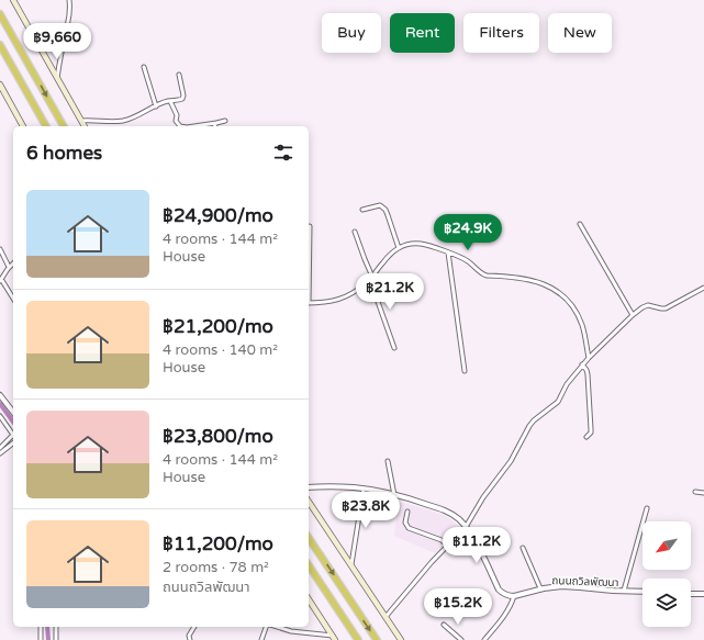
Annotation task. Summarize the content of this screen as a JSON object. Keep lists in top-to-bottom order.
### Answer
{
  "streets": {
    "street": ["ถนนถวิลพัฒนา"]
  },
  "north": "bottom left",
  "page": {
    "chip": [
      "Buy",
      "Rent",
      "Filters",
      "New"
    ],
    "price": [
      "฿9,660",
      "฿24.9K",
      "฿21.2K",
      "฿23.8K",
      "฿11.2K",
      "฿15.2K"
    ],
    "heading": "6 homes",
    "list": [
      {
        "name": "฿24,900/mo",
        "note": "4 rooms · 144 m² · House"
      },
      {
        "name": "฿21,200/mo",
        "note": "4 rooms · 140 m² · House"
      },
      {
        "name": "฿23,800/mo",
        "note": "4 rooms · 144 m² · House"
      },
      {
        "name": "฿11,200/mo",
        "note": "2 rooms · 78 m² · ถนนถวิลพัฒนา"
      }
    ]
  }
}
